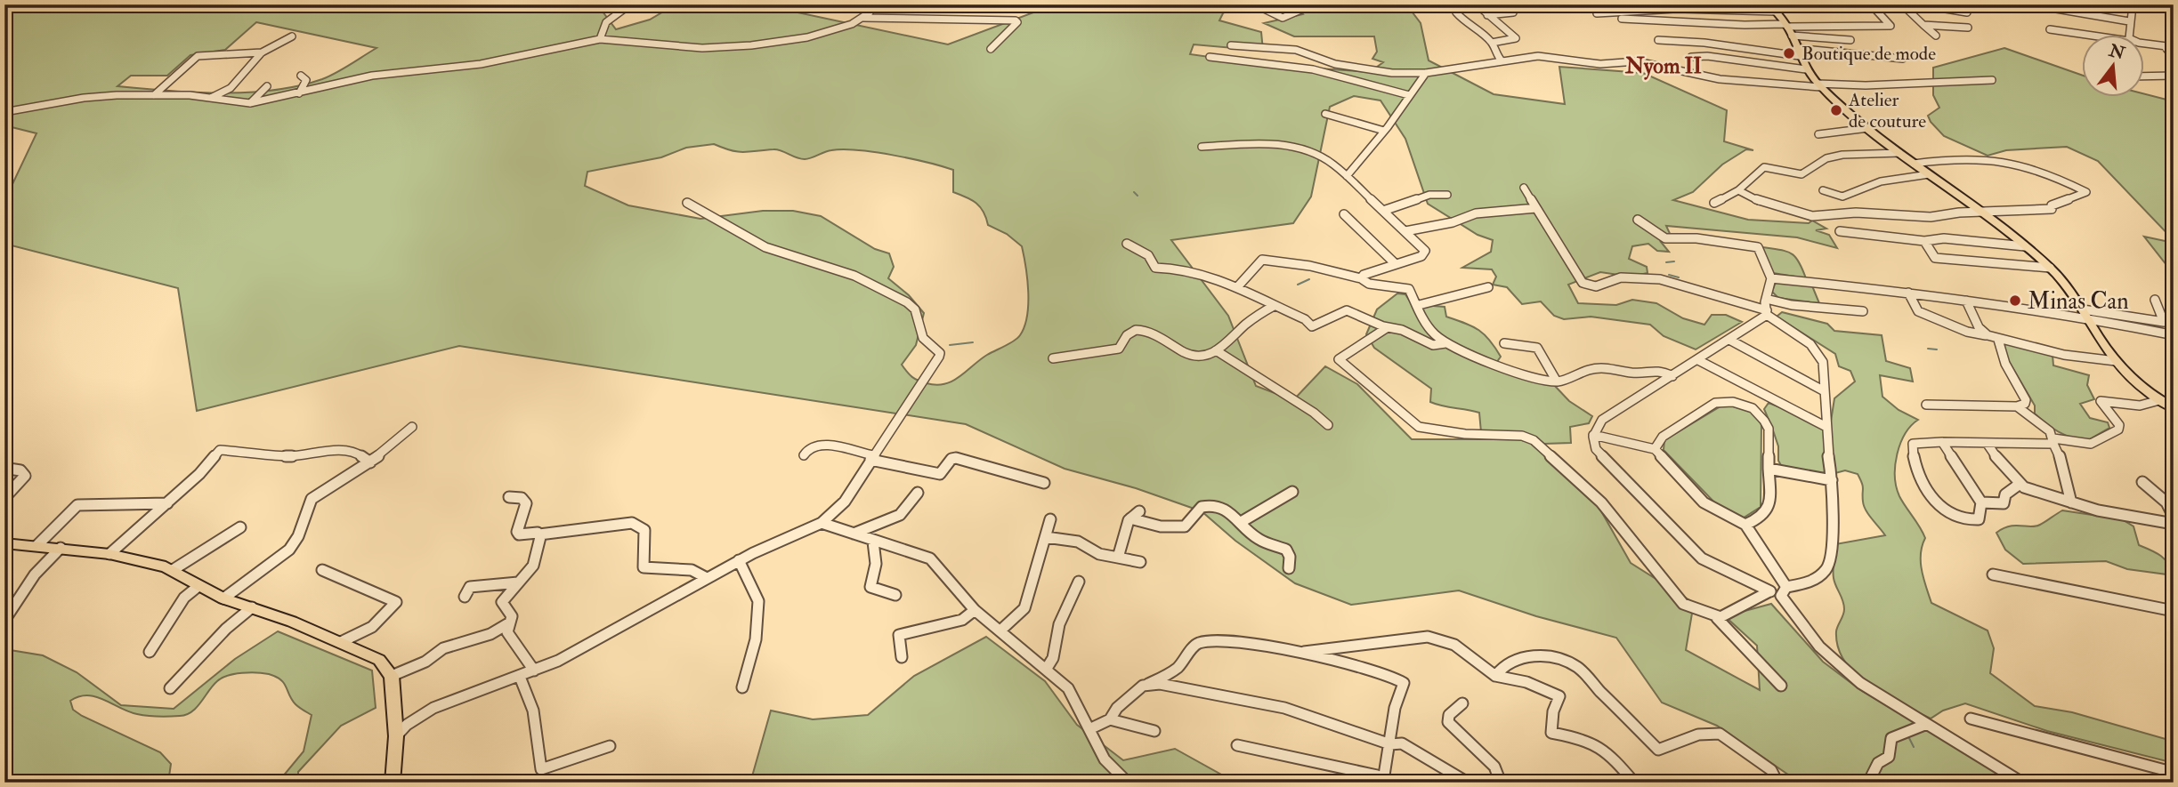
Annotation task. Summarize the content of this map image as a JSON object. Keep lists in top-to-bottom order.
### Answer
{
  "districts": ["Nyom II"],
  "places": ["Boutique de mode", "Atelier de couture", "Minas Can"],
  "north": "top"
}
